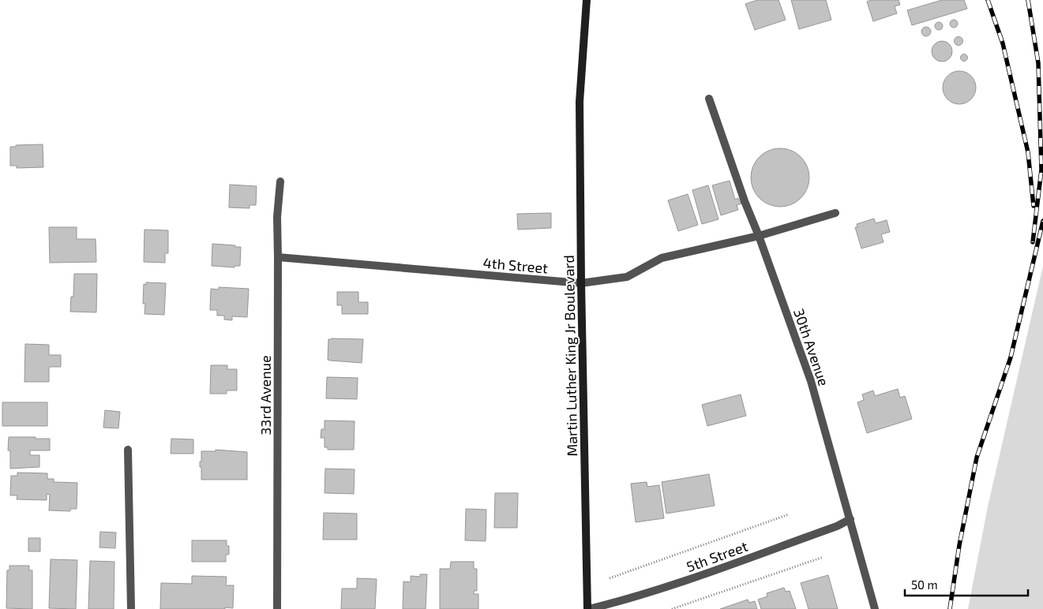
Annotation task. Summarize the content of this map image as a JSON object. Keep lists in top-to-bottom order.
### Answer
{
  "streets": {
    "main road": ["Martin Luther King Jr Boulevard"],
    "street": [
      "4th Street",
      "30th Avenue",
      "33rd Avenue",
      "5th Street"
    ]
  },
  "crossings": [
    ["4th Street", "30th Avenue"],
    ["4th Street", "Martin Luther King Jr Boulevard"],
    ["4th Street", "33rd Avenue"],
    ["30th Avenue", "5th Street"],
    ["Martin Luther King Jr Boulevard", "5th Street"]
  ],
  "scale_bar": "50 m"
}
